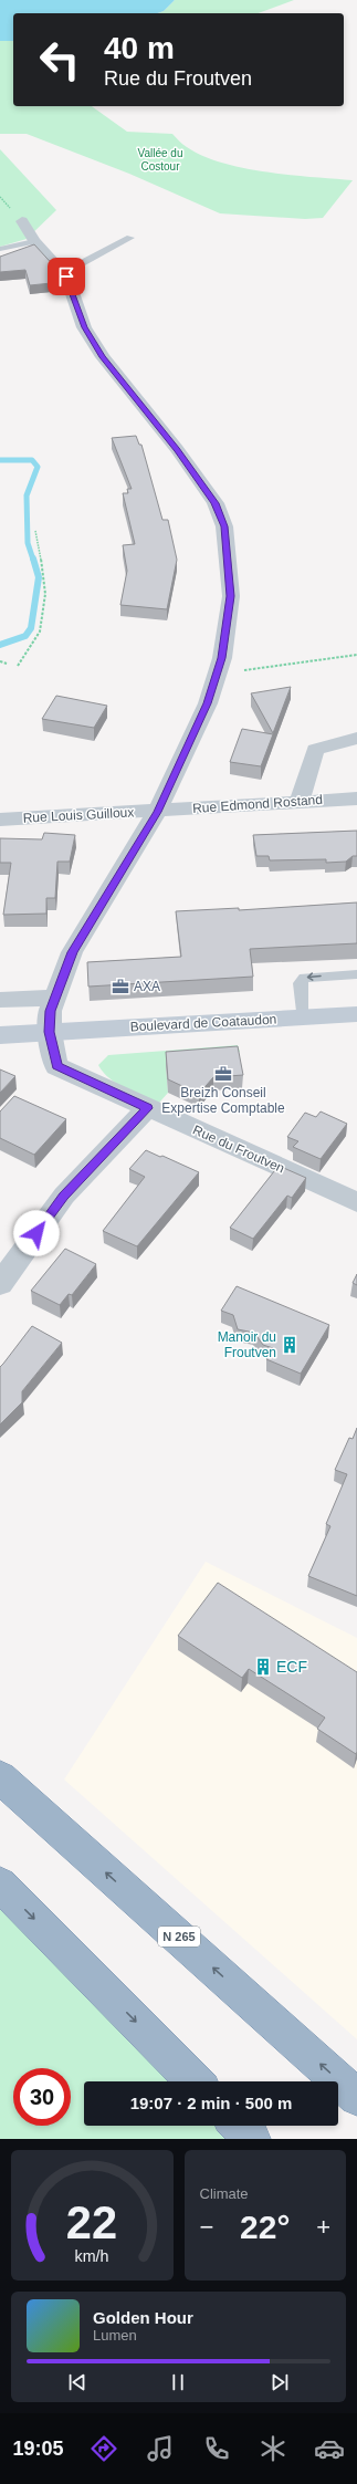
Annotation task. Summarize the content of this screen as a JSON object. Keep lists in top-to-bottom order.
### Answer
{
  "streets": {
    "highway": ["N 265"],
    "main road": ["Boulevard de Coataudon"],
    "street": ["Rue Edmond Rostand", "Rue Louis Guilloux", "Rue du Froutven"]
  },
  "crossings": [
    ["Rue Edmond Rostand", "Rue Louis Guilloux"],
    ["Boulevard de Coataudon", "Rue du Froutven"]
  ],
  "parks": ["Vallée du Costour"],
  "places": {
    "office": ["AXA", "Breizh Conseil Expertise Comptable"],
    "building": ["Manoir du Froutven", "ECF"]
  },
  "page": {
    "turn": ["40 m", "Rue du Froutven"],
    "limit": "30",
    "trip": "19:07 · 2 min · 500 m",
    "tile": "Climate",
    "heat": ["−", "22°", "+"],
    "song": ["Golden Hour", "Lumen"],
    "tabs": "19:05",
    "gauge": ["22", "km/h"]
  }
}
